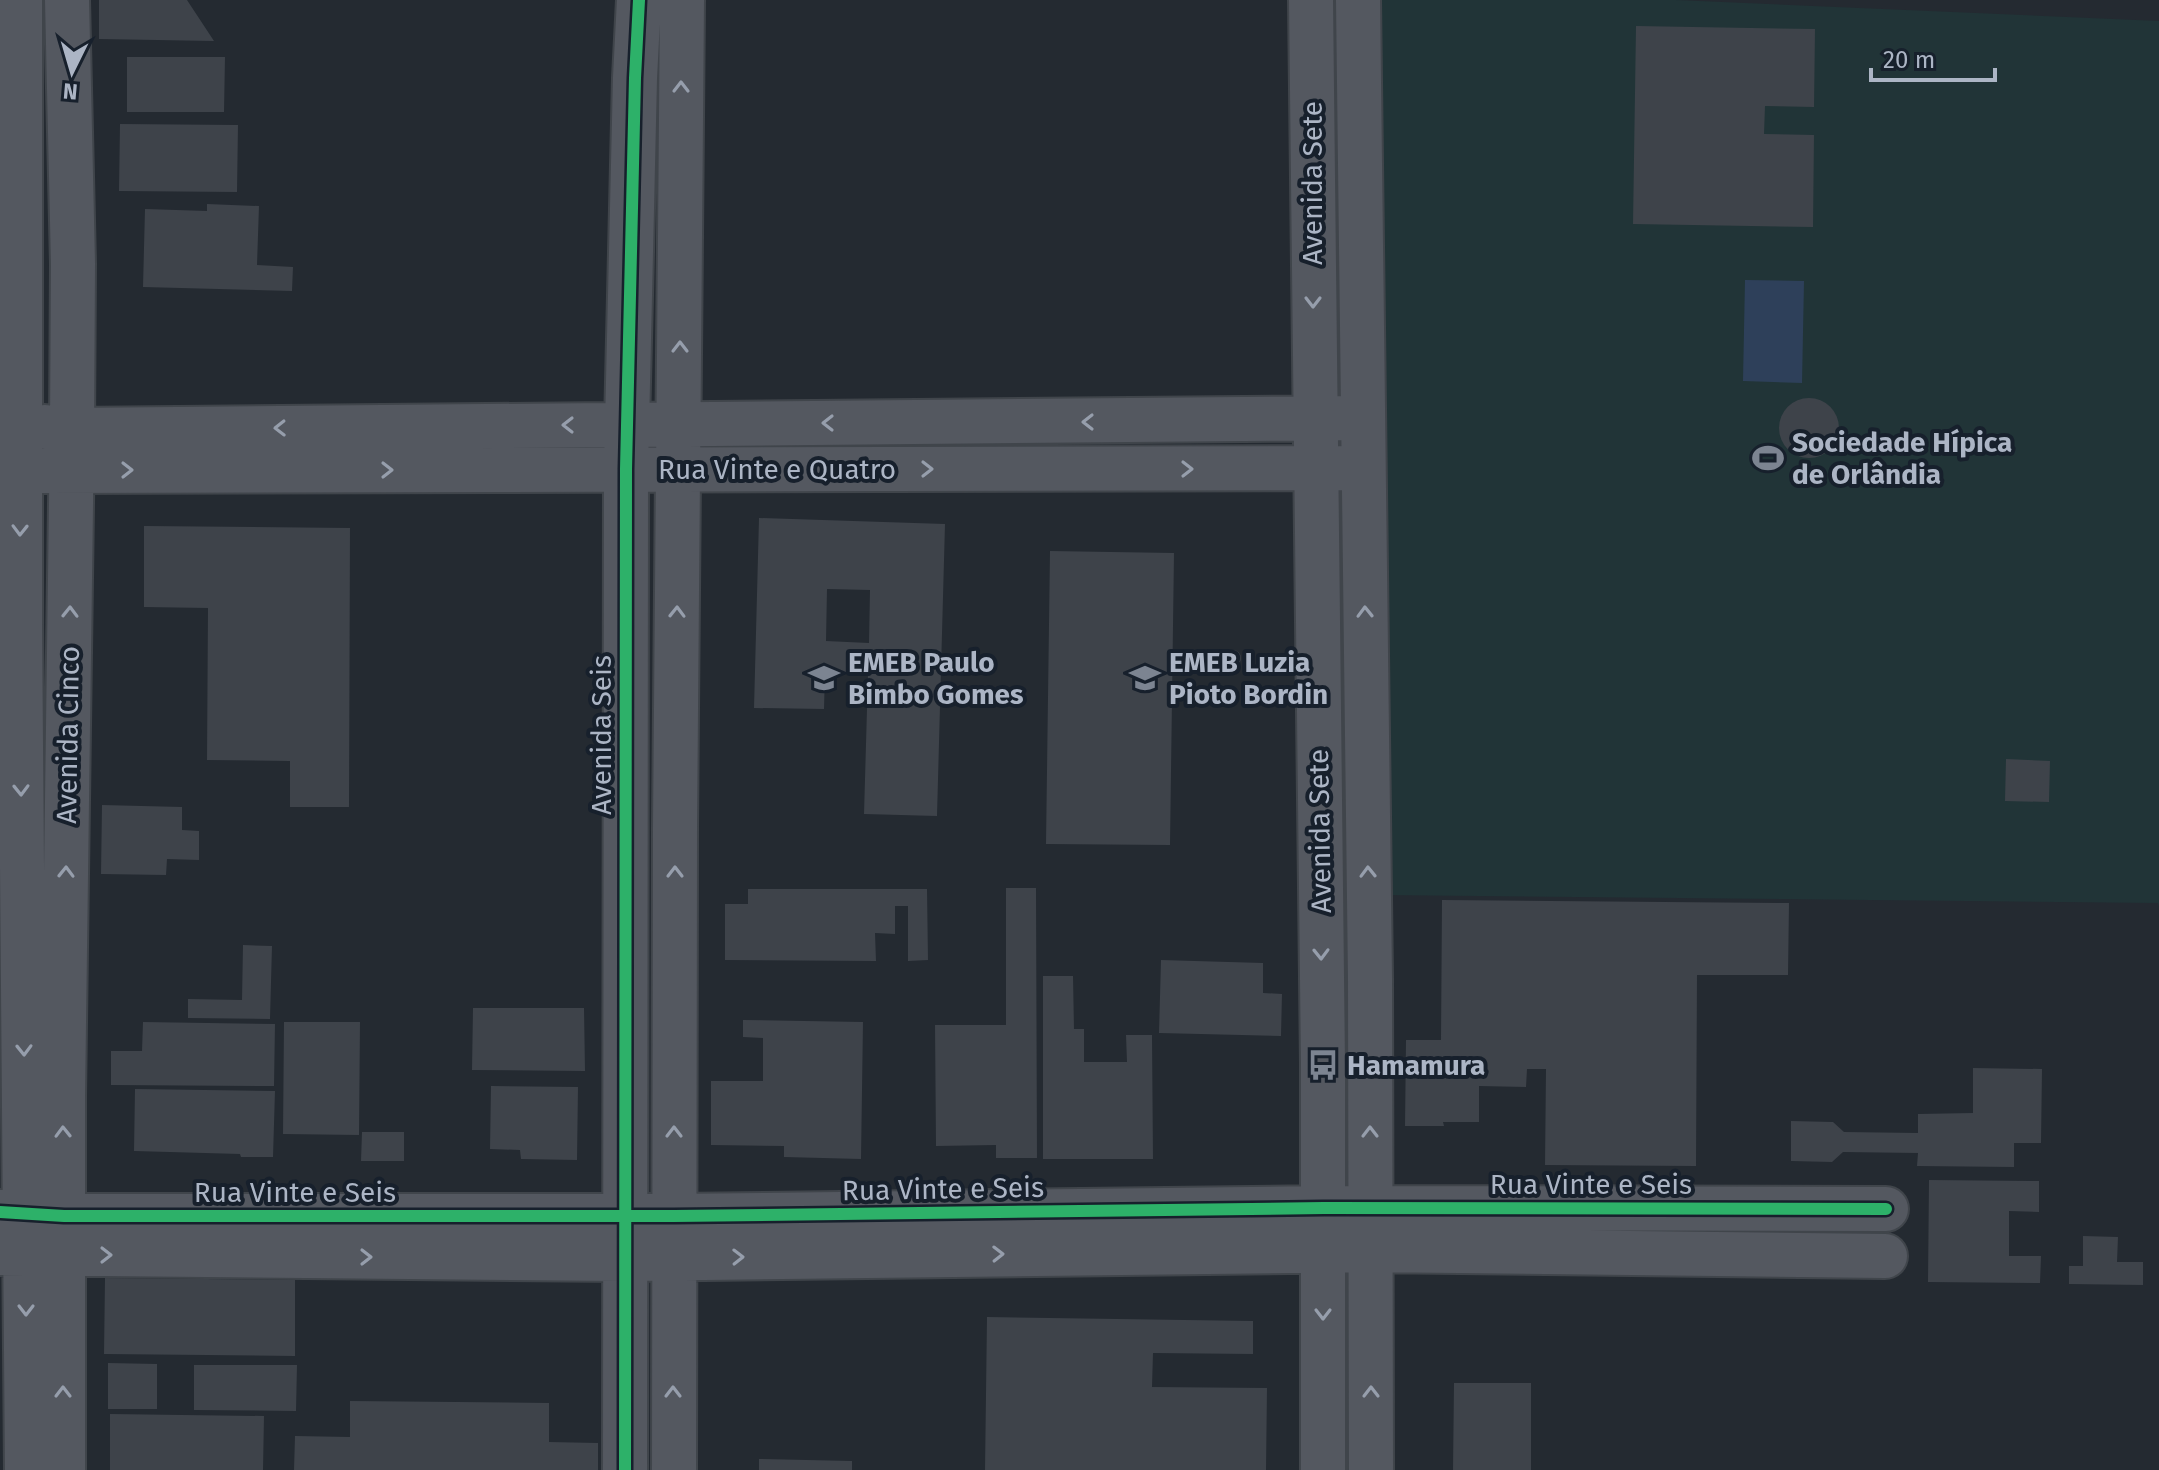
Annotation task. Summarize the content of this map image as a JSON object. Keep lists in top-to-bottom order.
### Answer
{
  "streets": {
    "street": [
      "Avenida Sete",
      "Rua Vinte e Quatro",
      "Avenida Cinco",
      "Avenida Seis",
      "Rua Vinte e Seis"
    ]
  },
  "crossings": [
    ["Avenida Sete", "Rua Vinte e Quatro"],
    ["Avenida Sete", "Rua Vinte e Seis"],
    ["Rua Vinte e Quatro", "Avenida Cinco"],
    ["Rua Vinte e Quatro", "Avenida Seis"],
    ["Avenida Cinco", "Rua Vinte e Seis"],
    ["Avenida Seis", "Rua Vinte e Seis"]
  ],
  "places": {
    "sports": ["Sociedade Hípica de Orlândia"],
    "school or university": ["EMEB Paulo Bimbo Gomes", "EMEB Luzia Pioto Bordin"],
    "bus stop": ["Hamamura"]
  },
  "scale_bar": "20 m",
  "north": "bottom"
}
